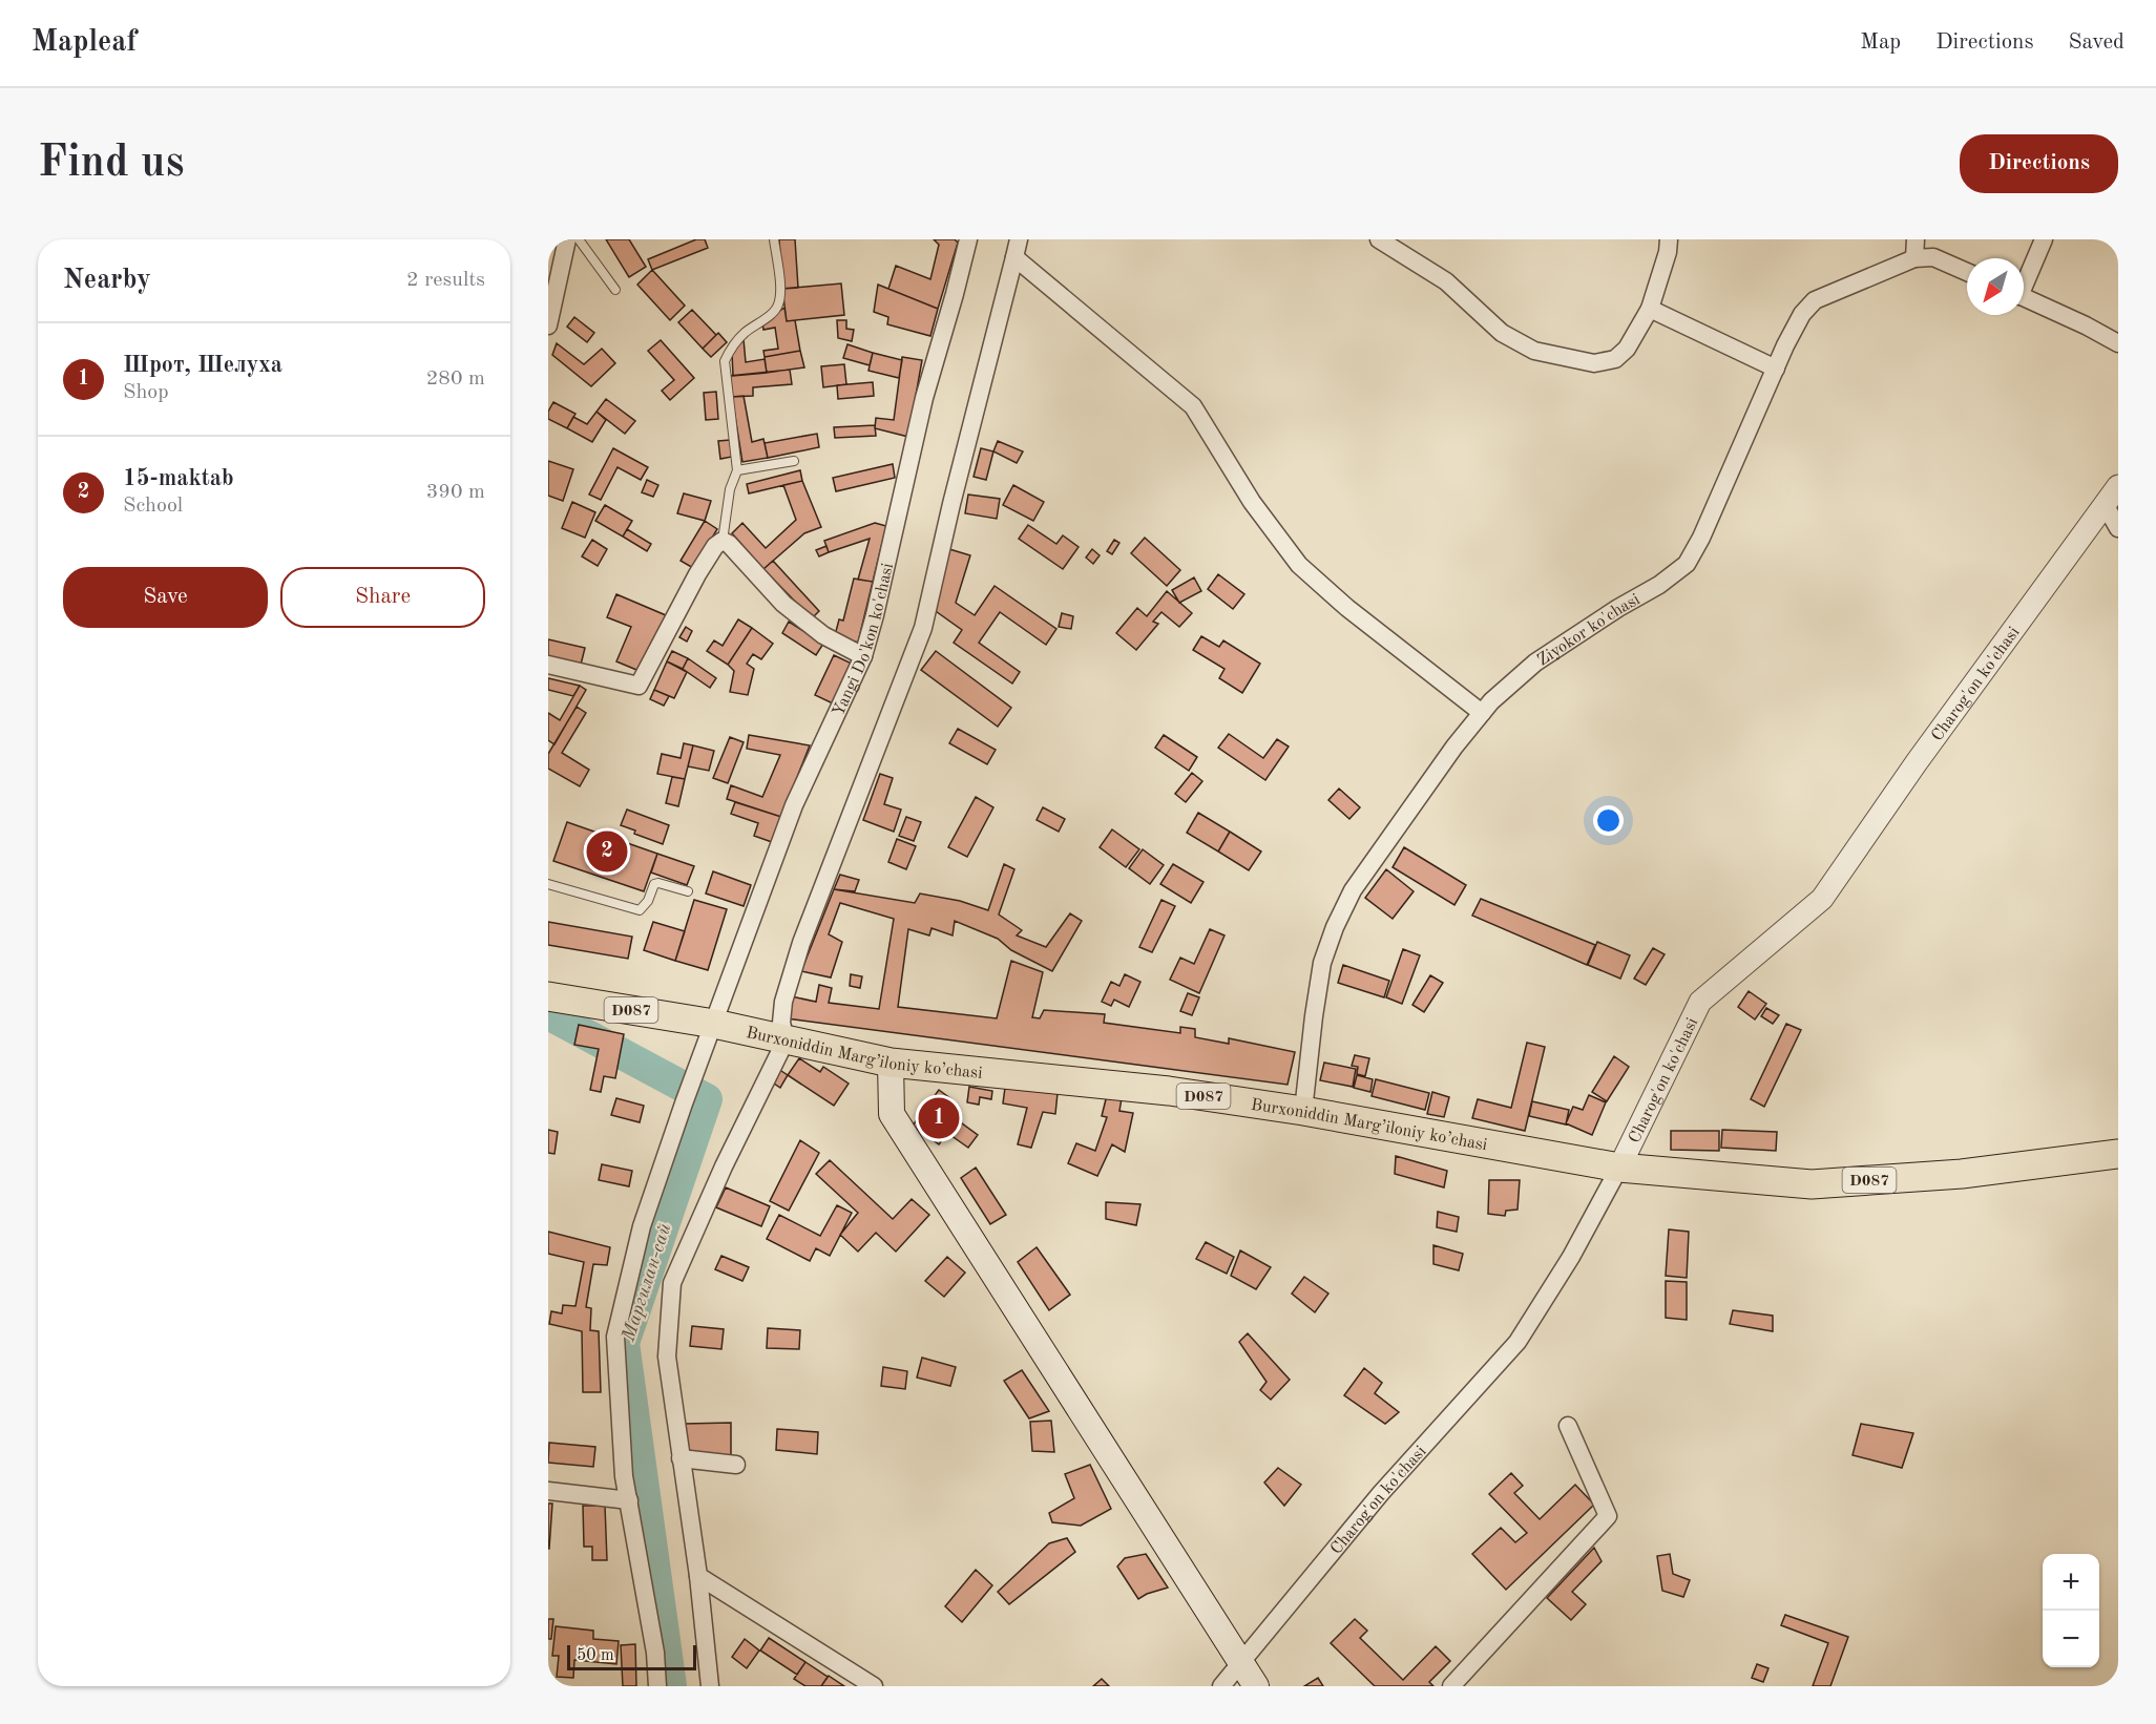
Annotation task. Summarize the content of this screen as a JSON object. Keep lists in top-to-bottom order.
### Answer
{
  "streets": {
    "main road": ["D087", "Burxoniddin Marg’iloniy ko’chasi"],
    "street": ["Ziyokor ko'chasi", "Yangi Do'kon ko'chasi", "Charog'on ko'chasi"]
  },
  "crossings": [
    ["Ziyokor ko'chasi", "Burxoniddin Marg’iloniy ko’chasi"],
    ["Yangi Do'kon ko'chasi", "Burxoniddin Marg’iloniy ko’chasi"],
    ["Charog'on ko'chasi", "Burxoniddin Marg’iloniy ko’chasi"]
  ],
  "water": ["Маргилан-сай"],
  "scale_bar": "50 m",
  "north": "bottom left",
  "page": {
    "header": "Mapleaf",
    "nav": ["Map", "Directions", "Saved"],
    "buttons": [
      "Directions",
      ["Save", "Share"]
    ],
    "title": "Find us",
    "heading": ["Nearby", "2 results"],
    "list": [
      {
        "mark": "1",
        "name": "Шрот, Шелуха",
        "note": "Shop",
        "value": "280 m"
      },
      {
        "mark": "2",
        "name": "15-maktab",
        "note": "School",
        "value": "390 m"
      }
    ],
    "pins": ["2", "1"],
    "map_buttons": ["+", "−"],
    "scale": "50 m"
  }
}
